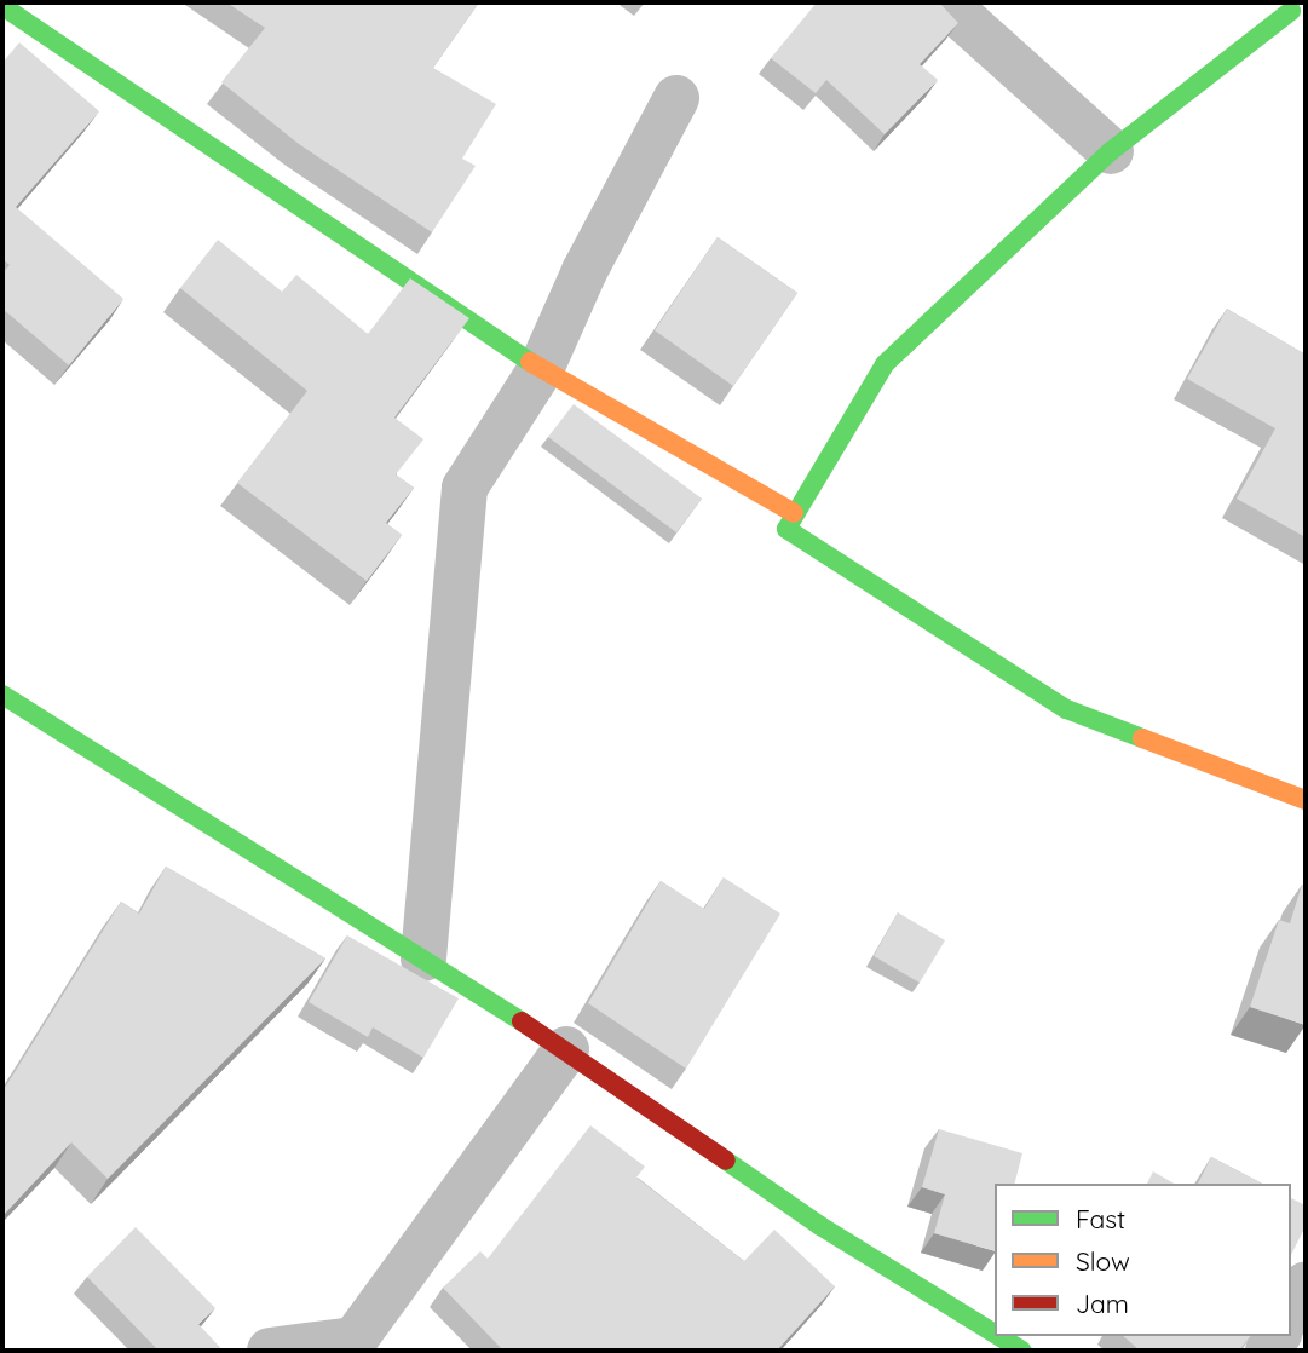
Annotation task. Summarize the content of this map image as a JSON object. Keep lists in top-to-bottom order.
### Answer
{
  "legend": ["Fast", "Slow", "Jam"]
}
